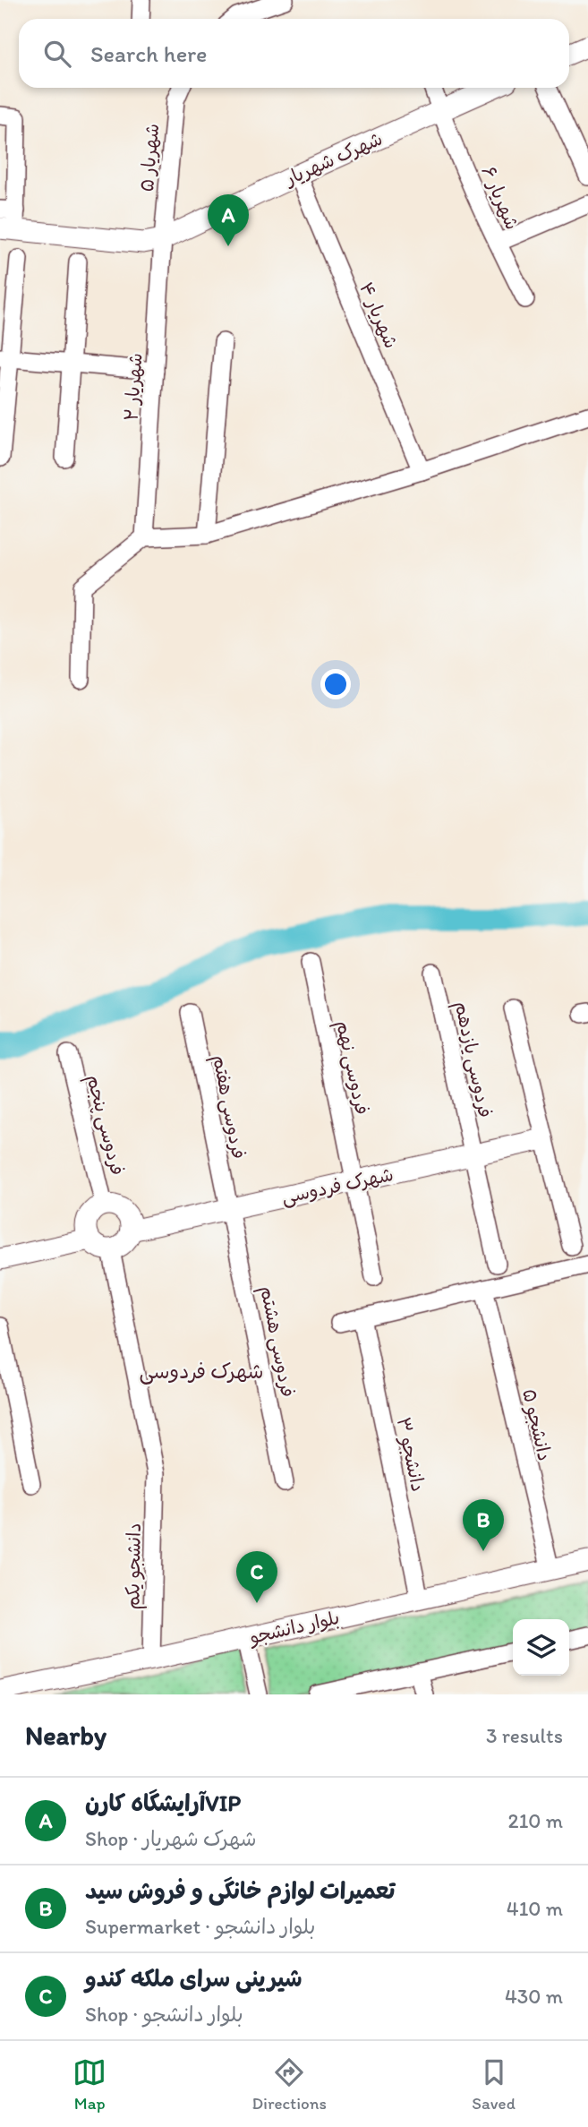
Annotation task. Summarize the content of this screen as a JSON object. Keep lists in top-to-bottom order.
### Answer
{
  "streets": {
    "street": [
      "۵ شهریار",
      "شهرک شهریار",
      "شهریار ۶",
      "شهریار ۴",
      "۲ شهریار",
      "فردوسی یازدهم",
      "فردوسی نهم",
      "فردوسی هفتم",
      "فردوسی پنجم",
      "شهرک فردوسی",
      "فردوسی هشتم",
      "دانشجو ۵",
      "دانشجو ۳",
      "دانشجو یکم",
      "بلوار دانشجو"
    ]
  },
  "crossings": [
    ["۵ شهریار", "شهرک شهریار"],
    ["۵ شهریار", "۲ شهریار"],
    ["شهرک شهریار", "شهریار ۶"],
    ["شهرک شهریار", "شهریار ۴"],
    ["شهرک شهریار", "۲ شهریار"],
    ["فردوسی یازدهم", "شهرک فردوسی"],
    ["فردوسی نهم", "شهرک فردوسی"],
    ["فردوسی هفتم", "شهرک فردوسی"],
    ["فردوسی هفتم", "فردوسی هشتم"],
    ["فردوسی پنجم", "شهرک فردوسی"],
    ["فردوسی پنجم", "دانشجو یکم"],
    ["شهرک فردوسی", "فردوسی هشتم"],
    ["شهرک فردوسی", "دانشجو یکم"],
    ["دانشجو ۵", "بلوار دانشجو"],
    ["دانشجو ۳", "بلوار دانشجو"],
    ["دانشجو یکم", "بلوار دانشجو"]
  ],
  "districts": ["شهرک فردوسی"],
  "page": {
    "search": "Search here",
    "pins": ["A", "B", "C"],
    "heading": ["Nearby", "3 results"],
    "list": [
      {
        "mark": "A",
        "name": "آرایشگاه کارنVIP",
        "note": "Shop · شهرک شهریار",
        "value": "210 m"
      },
      {
        "mark": "B",
        "name": "تعمیرات لوازم خانگی و فروش سید",
        "note": "Supermarket · بلوار دانشجو",
        "value": "410 m"
      },
      {
        "mark": "C",
        "name": "شیرینی سرای ملکه کندو",
        "note": "Shop · بلوار دانشجو",
        "value": "430 m"
      }
    ],
    "nav": ["Map", "Directions", "Saved"]
  }
}
